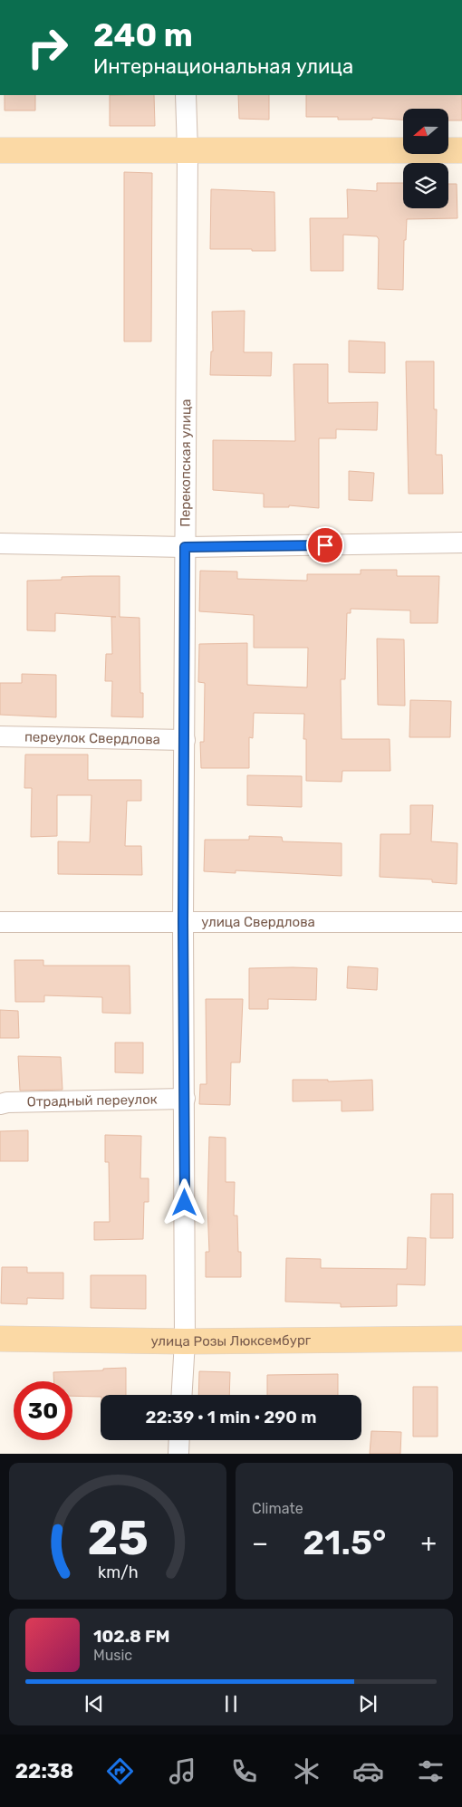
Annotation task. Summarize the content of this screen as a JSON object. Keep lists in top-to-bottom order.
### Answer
{
  "streets": {
    "main road": ["улица Розы Люксембург"],
    "street": [
      "Перекопская улица",
      "переулок Свердлова",
      "улица Свердлова",
      "Отрадный переулок"
    ]
  },
  "crossings": [
    ["Перекопская улица", "переулок Свердлова"],
    ["Перекопская улица", "улица Свердлова"],
    ["Перекопская улица", "Отрадный переулок"],
    ["Перекопская улица", "улица Розы Люксембург"]
  ],
  "north": "left",
  "page": {
    "turn": ["240 m", "Интернациональная улица"],
    "limit": "30",
    "trip": "22:39 · 1 min · 290 m",
    "tile": "Climate",
    "heat": ["−", "21.5°", "+"],
    "song": ["102.8 FM", "Music"],
    "tabs": "22:38",
    "gauge": ["25", "km/h"]
  }
}
